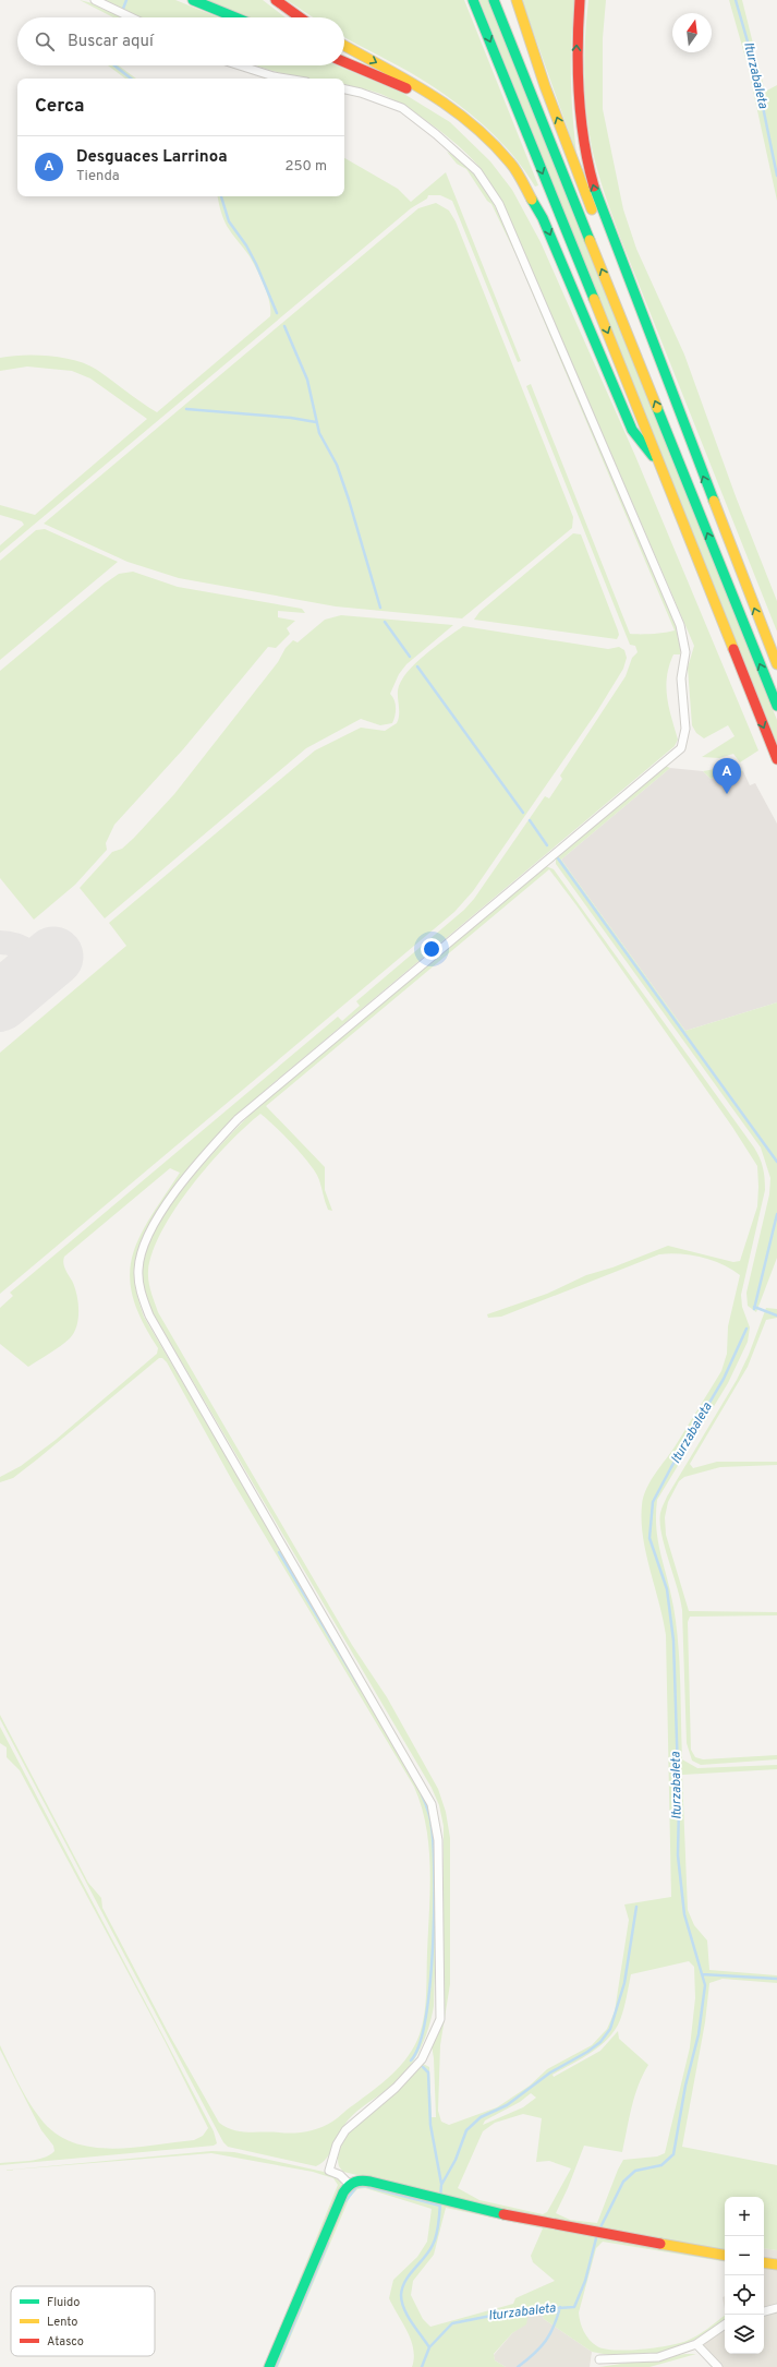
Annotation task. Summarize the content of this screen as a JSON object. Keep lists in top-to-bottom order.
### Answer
{
  "water": ["Iturzabaleta"],
  "legend": ["Fluido", "Lento", "Atasco"],
  "north": "top",
  "page": {
    "search": "Buscar aquí",
    "heading": "Cerca",
    "list": [
      {
        "mark": "A",
        "name": "Desguaces Larrinoa",
        "note": "Tienda",
        "value": "250 m"
      }
    ],
    "pins": "A",
    "map_buttons": ["+", "−"]
  }
}
